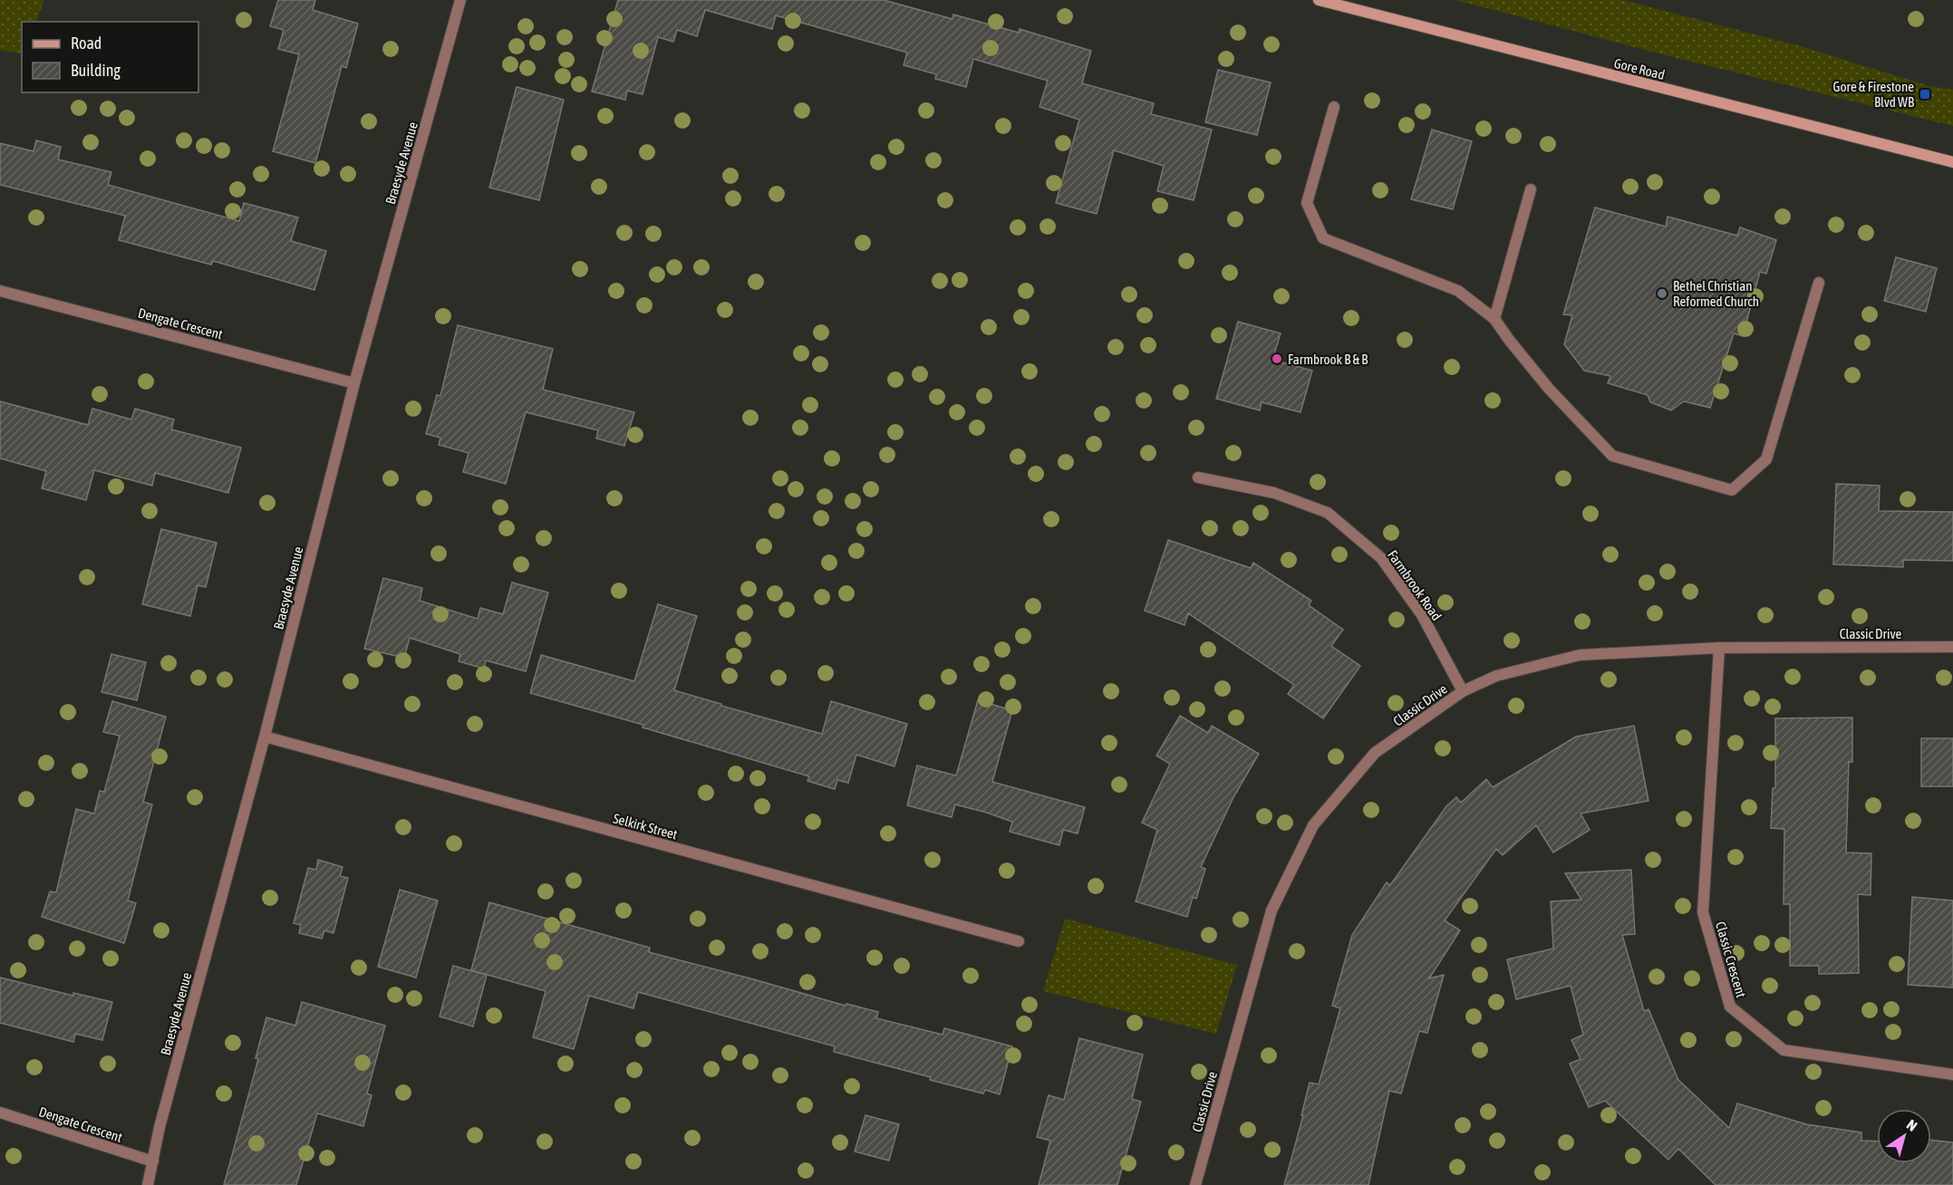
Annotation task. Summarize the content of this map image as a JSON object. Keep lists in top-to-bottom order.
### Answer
{
  "streets": {
    "main road": ["Gore Road"],
    "street": [
      "Braesyde Avenue",
      "Dengate Crescent",
      "Farmbrook Road",
      "Classic Drive",
      "Selkirk Street",
      "Classic Crescent"
    ]
  },
  "crossings": [
    ["Braesyde Avenue", "Dengate Crescent"],
    ["Braesyde Avenue", "Selkirk Street"],
    ["Farmbrook Road", "Classic Drive"],
    ["Classic Drive", "Classic Crescent"]
  ],
  "places": {
    "transit": ["Gore & Firestone Blvd WB"],
    "other": ["Bethel Christian Reformed Church", "Farmbrook B & B"]
  },
  "legend": ["Road", "Building"],
  "north": "top right"
}
